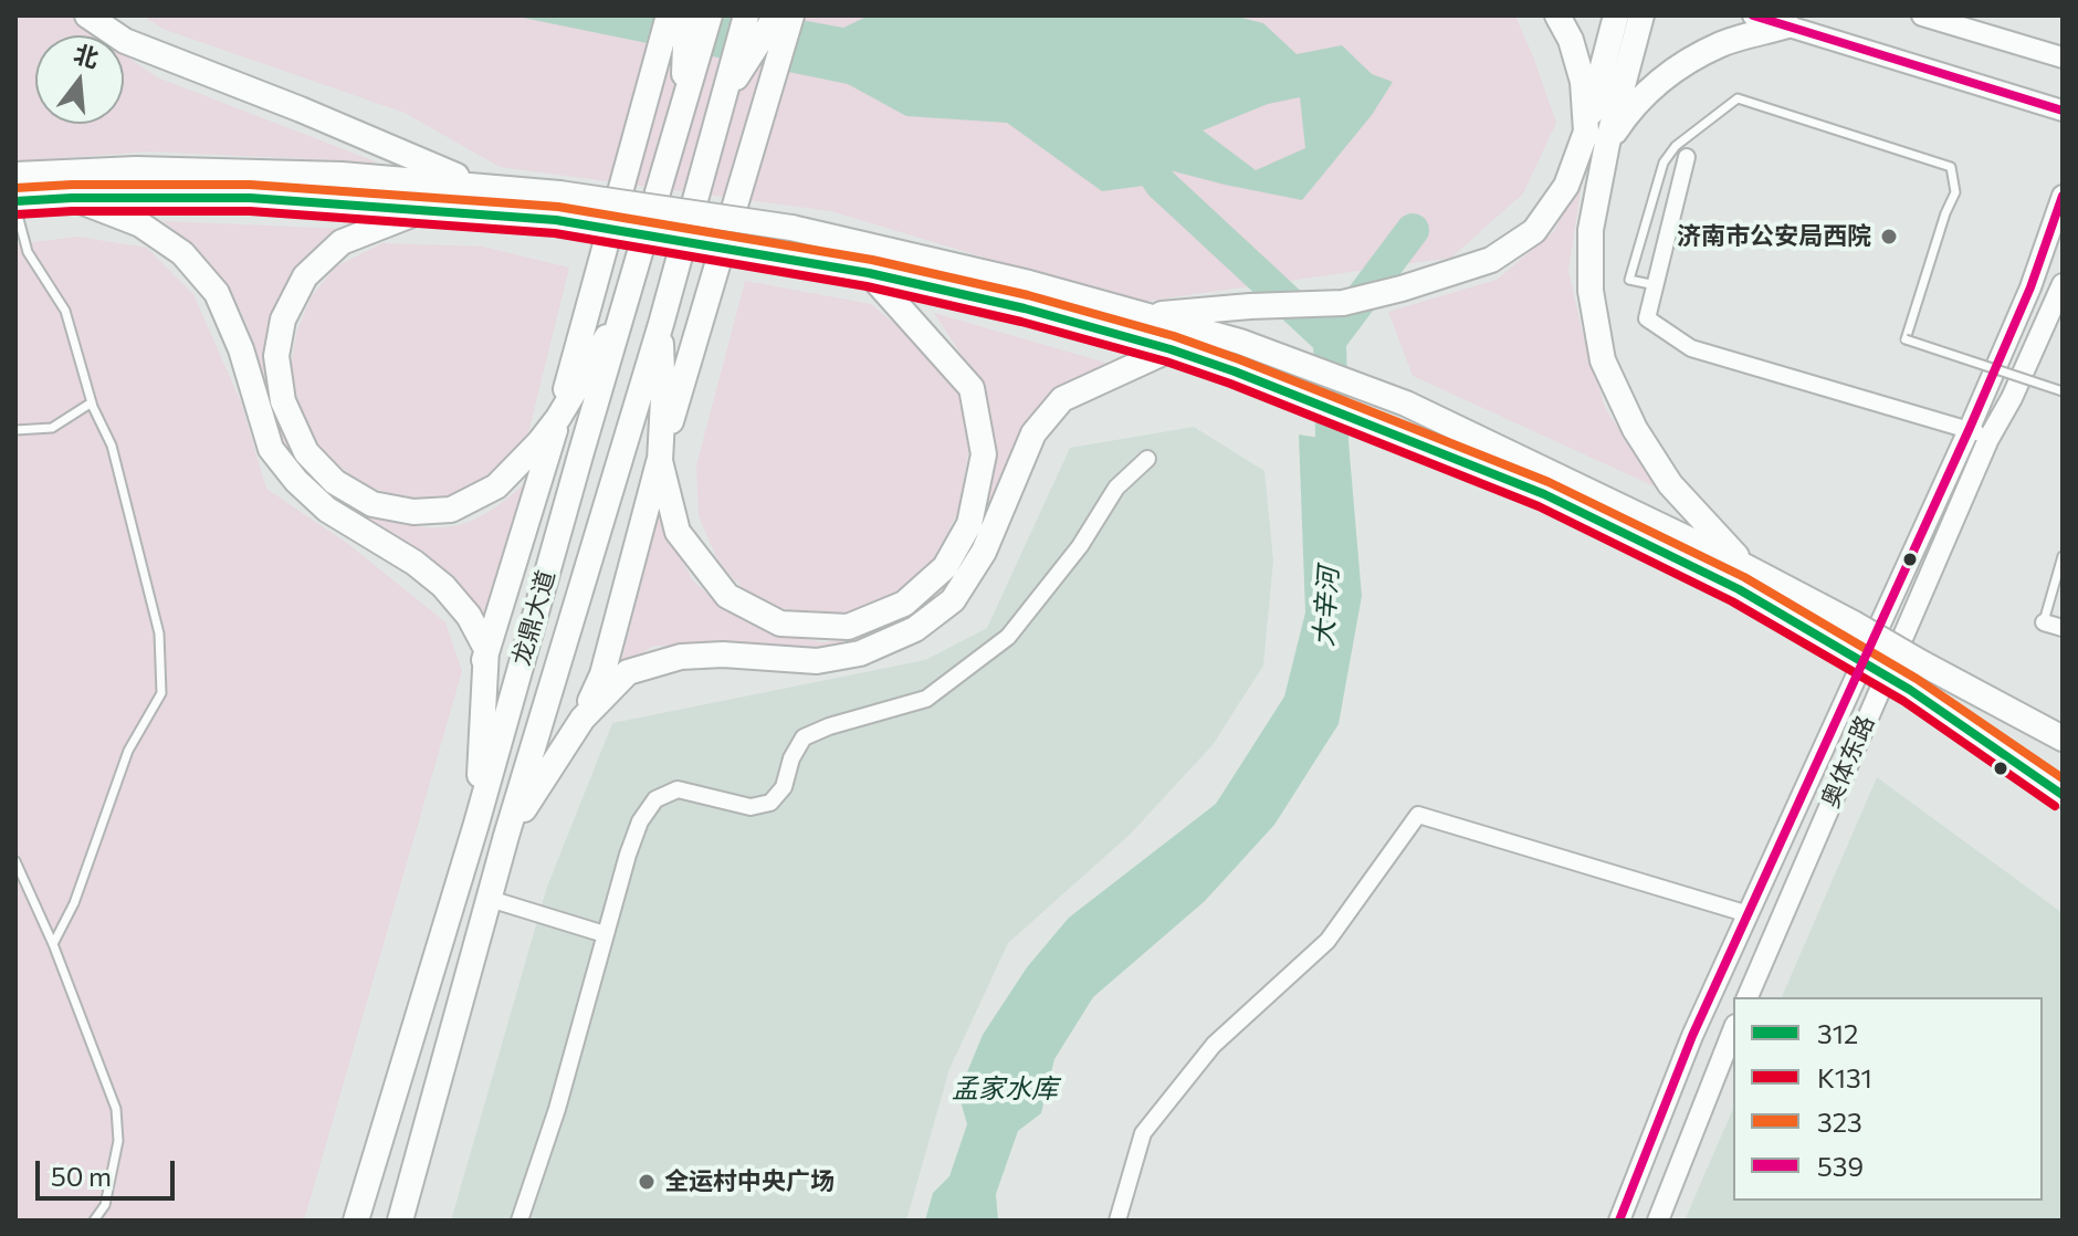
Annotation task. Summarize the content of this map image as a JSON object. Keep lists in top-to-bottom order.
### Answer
{
  "streets": {
    "main road": ["龙鼎大道", "奥体东路"]
  },
  "water": ["大辛河", "孟家水库"],
  "places": ["济南市公安局西院", "全运村中央广场"],
  "lines": [
    "transit line 539",
    "transit line 323",
    "transit line 312",
    "transit line K131"
  ],
  "legend": [
    "312",
    "K131",
    "323",
    "539"
  ],
  "scale_bar": "50 m",
  "north": "top"
}
